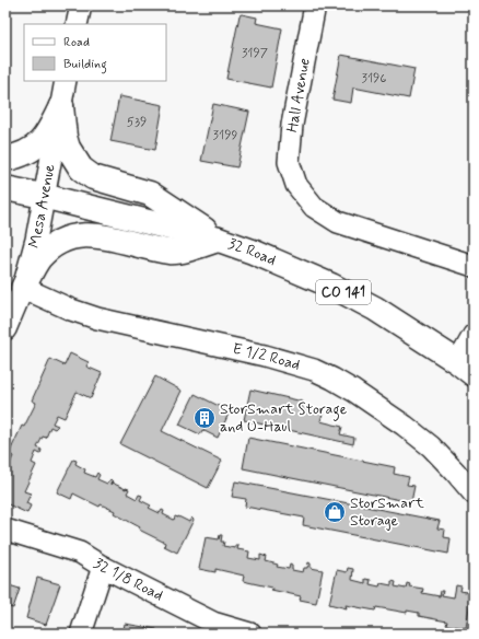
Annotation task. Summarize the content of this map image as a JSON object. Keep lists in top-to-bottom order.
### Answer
{
  "streets": {
    "main road": ["32 Road", "CO 141"],
    "street": [
      "Hall Avenue",
      "Mesa Avenue",
      "E 1/2 Road",
      "32 1/8 Road"
    ]
  },
  "crossings": [
    ["Mesa Avenue", "32 Road"],
    ["Mesa Avenue", "E 1/2 Road"]
  ],
  "places": {
    "building": ["StorSmart Storage and U-Haul"],
    "shop": ["StorSmart Storage"]
  },
  "house_numbers": [
    "3197",
    "3196",
    "539",
    "3199"
  ],
  "legend": ["Road", "Building"]
}
